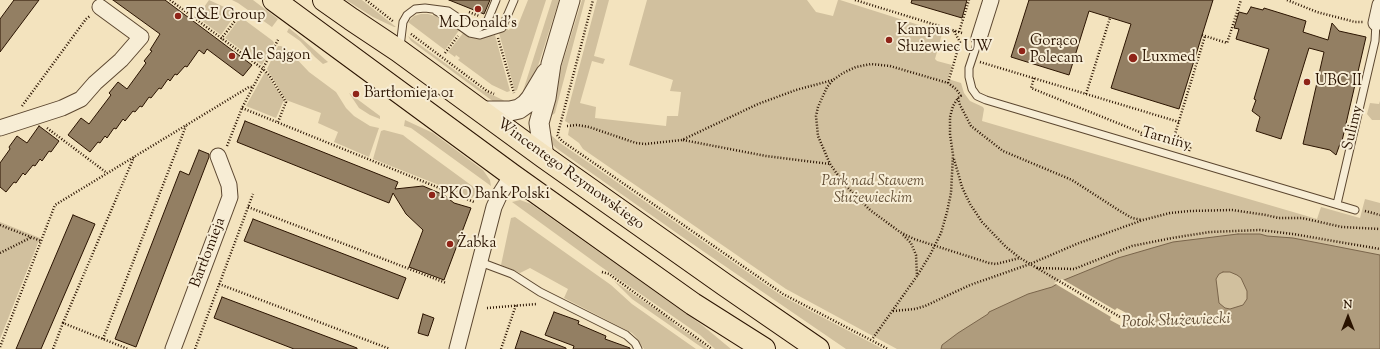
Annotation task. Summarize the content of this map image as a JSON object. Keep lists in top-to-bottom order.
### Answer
{
  "streets": {
    "main road": ["Wincentego Rzymowskiego"],
    "street": ["Sulimy", "Bartłomieja"],
    "lane": ["Tarniny"]
  },
  "crossings": [
    ["Sulimy", "Tarniny"]
  ],
  "water": ["Potok Służewiecki"],
  "parks": ["Park nad Stawem Służewieckim"],
  "places": [
    "McDonald's",
    "T&E Group",
    "Kampus Służewiec UW",
    "Gorąco Polecam",
    "Ale Sajgon",
    "Luxmed",
    "UBC II",
    "Bartłomieja 01",
    "PKO Bank Polski",
    "Żabka"
  ],
  "north": "top"
}
